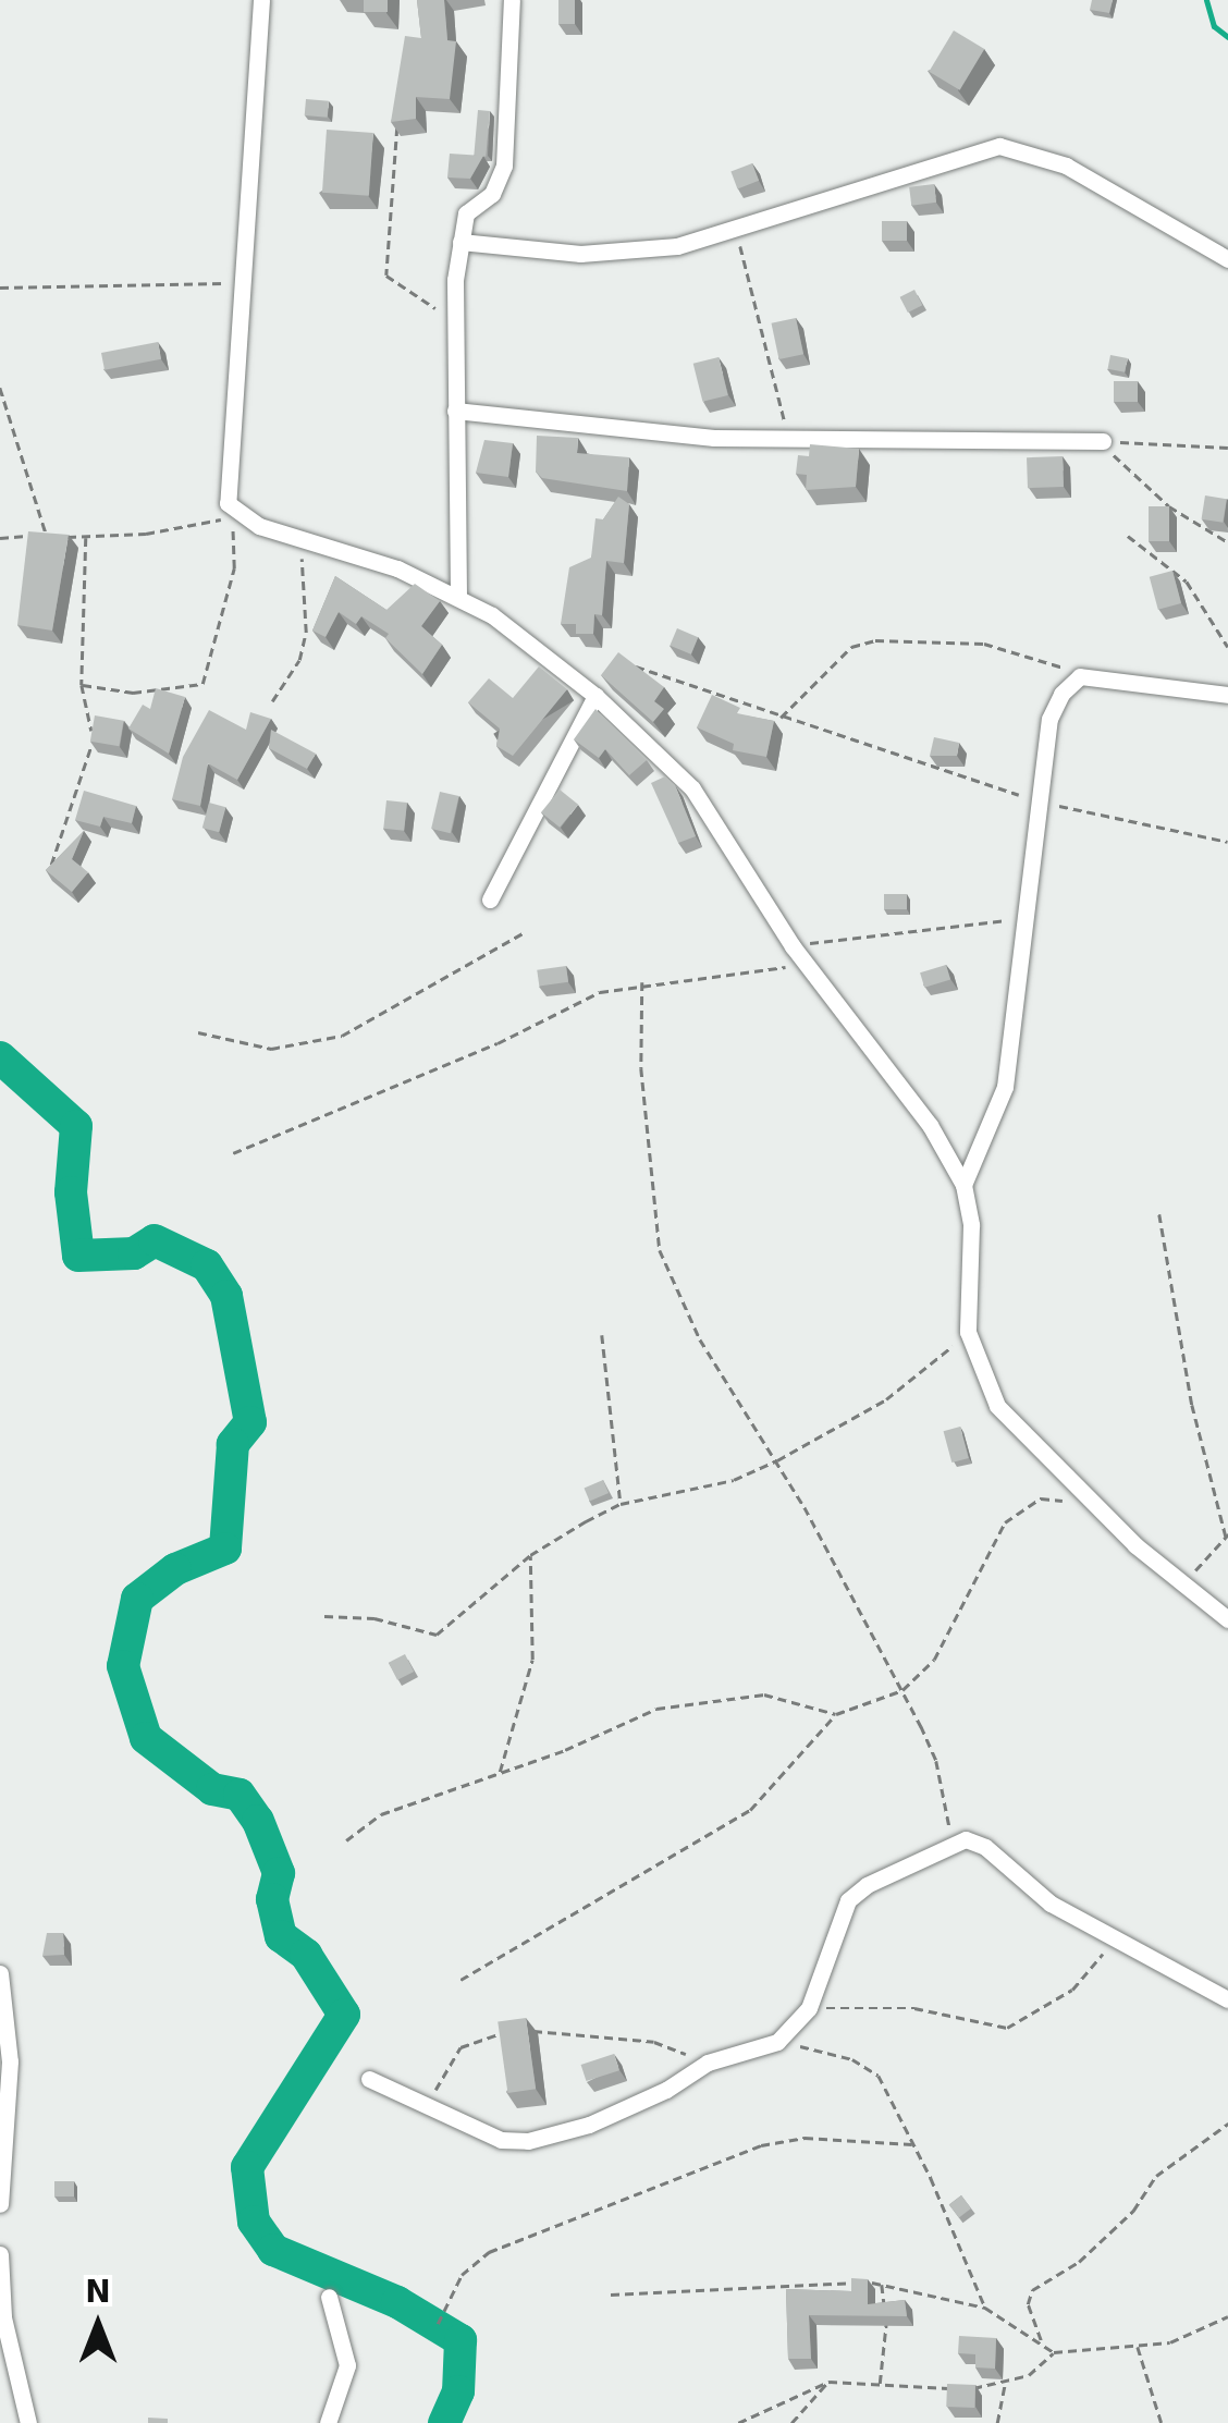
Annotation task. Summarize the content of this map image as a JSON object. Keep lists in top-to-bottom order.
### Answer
{
  "north": "top"
}
